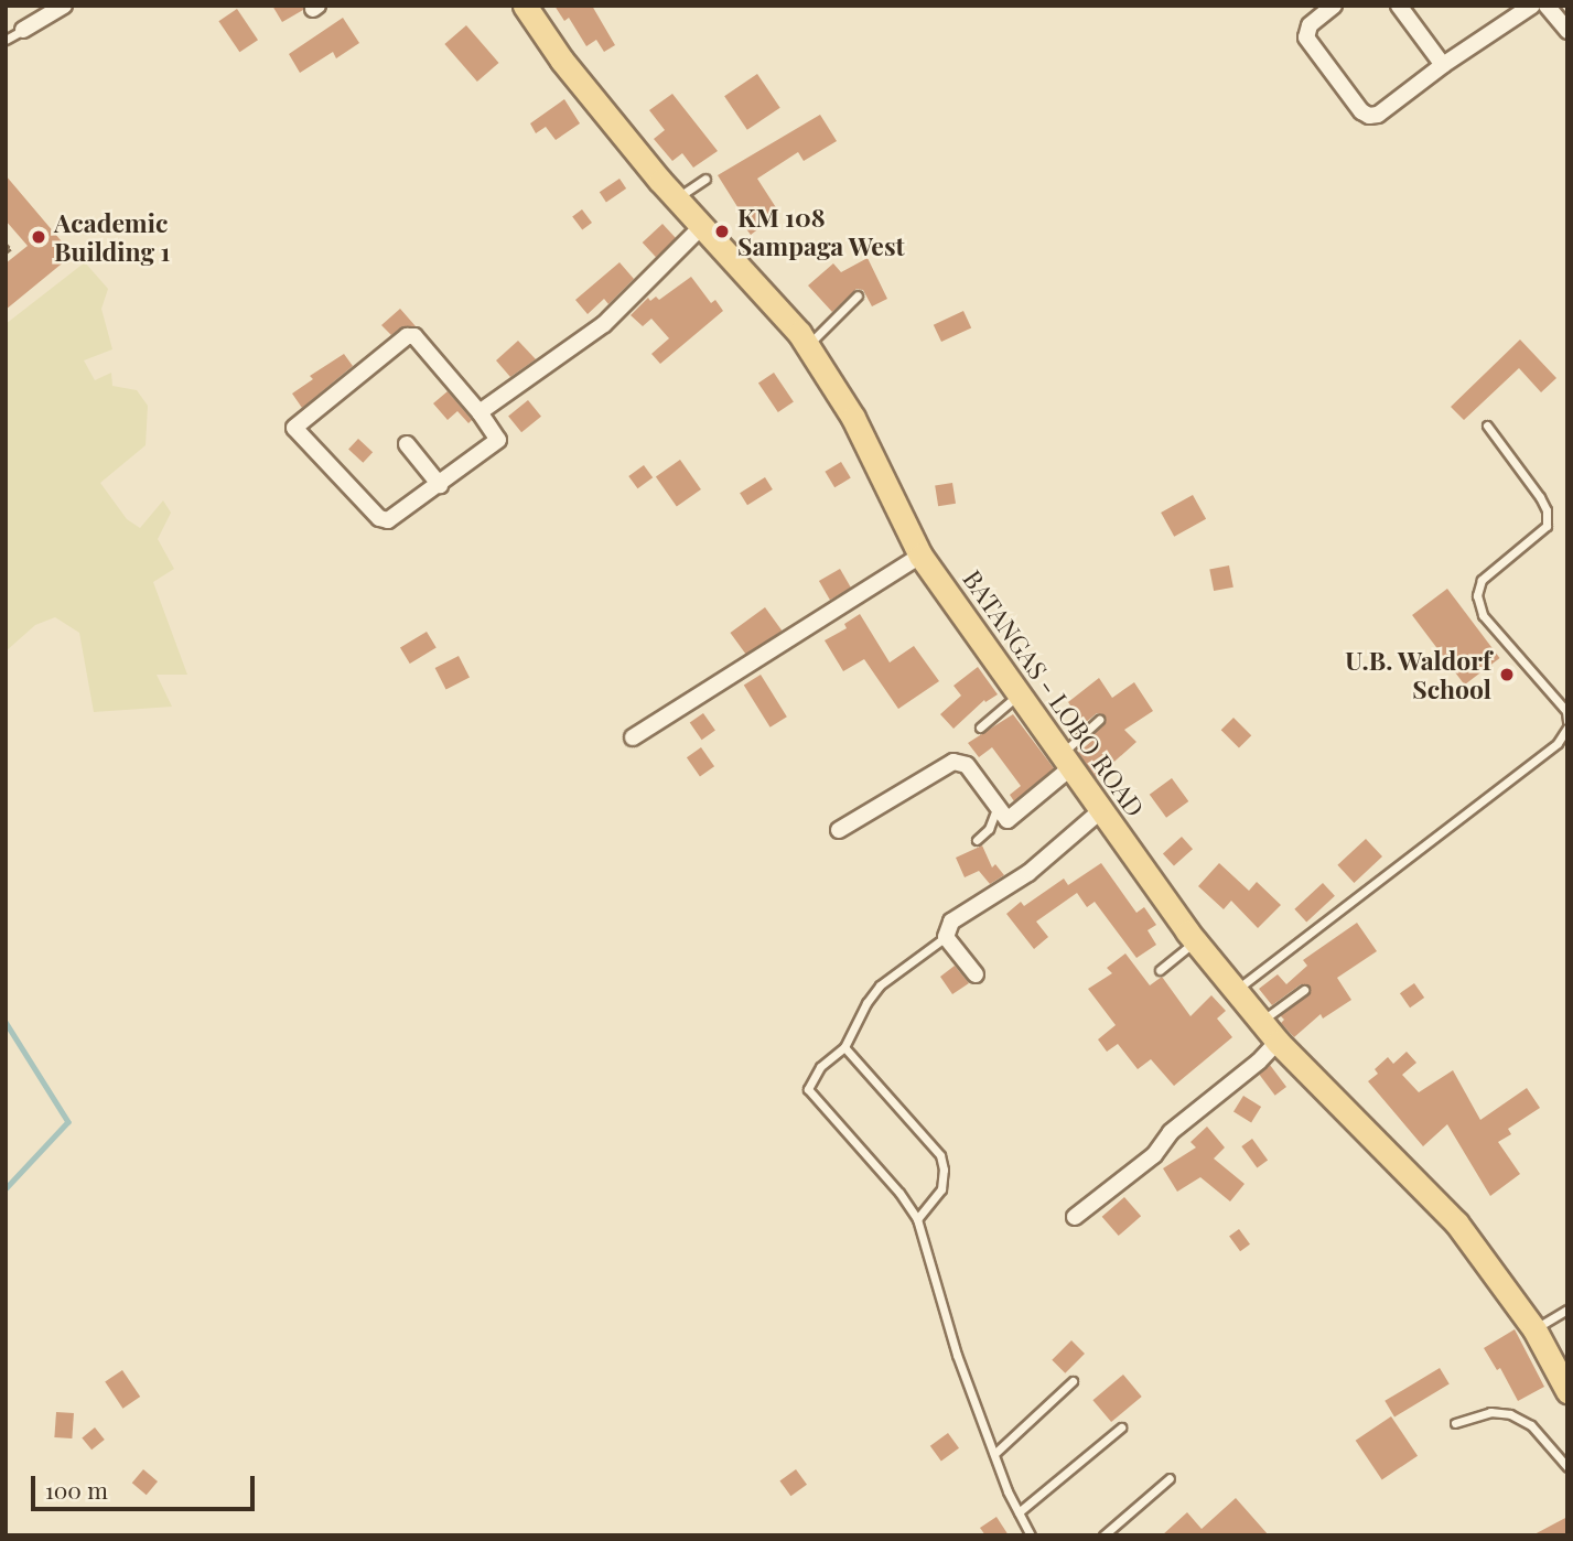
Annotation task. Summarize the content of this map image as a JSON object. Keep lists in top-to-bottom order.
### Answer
{
  "streets": {
    "main road": ["BATANGAS - LOBO ROAD"]
  },
  "places": ["KM 108 Sampaga West", "Academic Building 1", "U.B. Waldorf School"],
  "scale_bar": "100 m"
}
